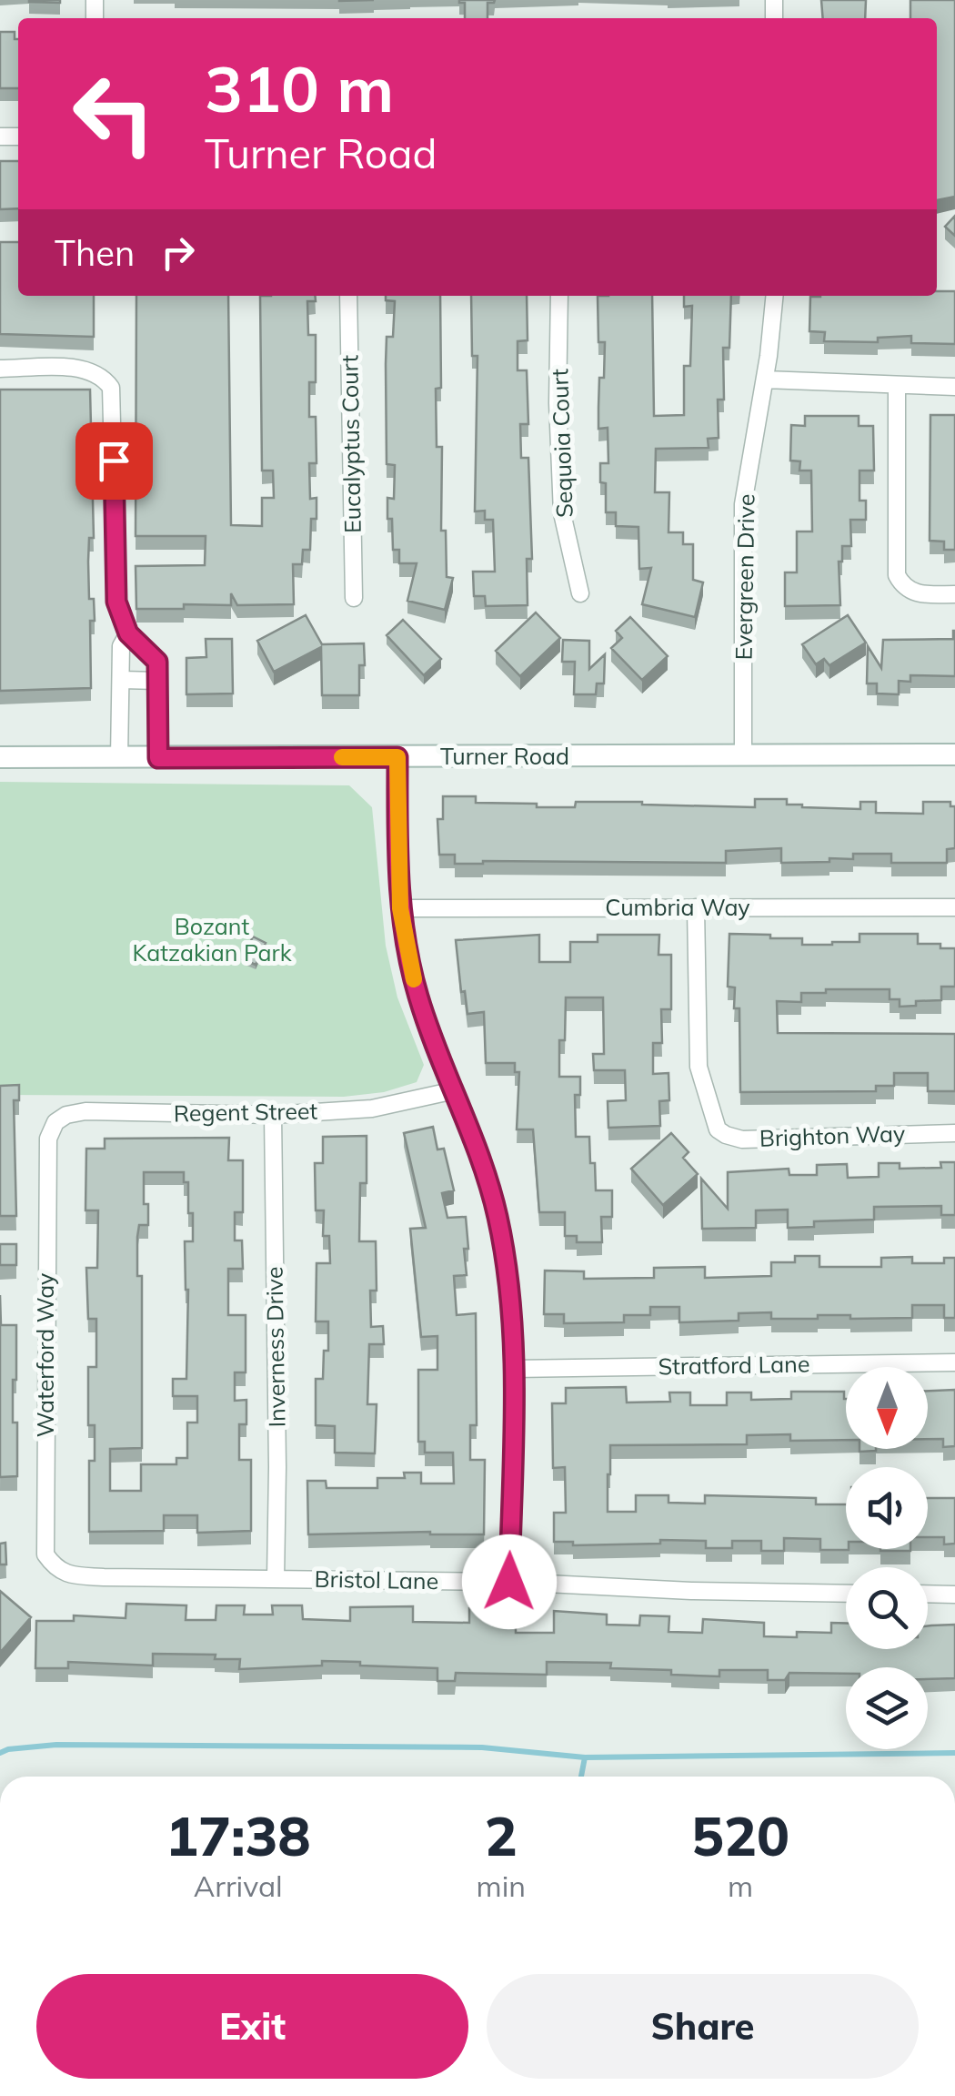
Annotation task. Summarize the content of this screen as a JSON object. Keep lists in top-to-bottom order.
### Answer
{
  "streets": {
    "main road": ["Turner Road"],
    "street": [
      "Sequoia Court",
      "Eucalyptus Court",
      "Evergreen Drive",
      "Cumbria Way",
      "Regent Street",
      "Brighton Way",
      "Inverness Drive",
      "Waterford Way",
      "Stratford Lane",
      "Bristol Lane"
    ]
  },
  "crossings": [
    ["Evergreen Drive", "Turner Road"],
    ["Cumbria Way", "Brighton Way"],
    ["Regent Street", "Inverness Drive"],
    ["Regent Street", "Waterford Way"],
    ["Inverness Drive", "Bristol Lane"],
    ["Waterford Way", "Bristol Lane"]
  ],
  "parks": ["Bozant Katzakian Park"],
  "north": "bottom",
  "page": {
    "turn": ["310 m", "Turner Road"],
    "then": "Then",
    "eta": [
      "17:38",
      "Arrival",
      "2",
      "min",
      "520",
      "m"
    ],
    "buttons": ["Exit", "Share"]
  }
}
